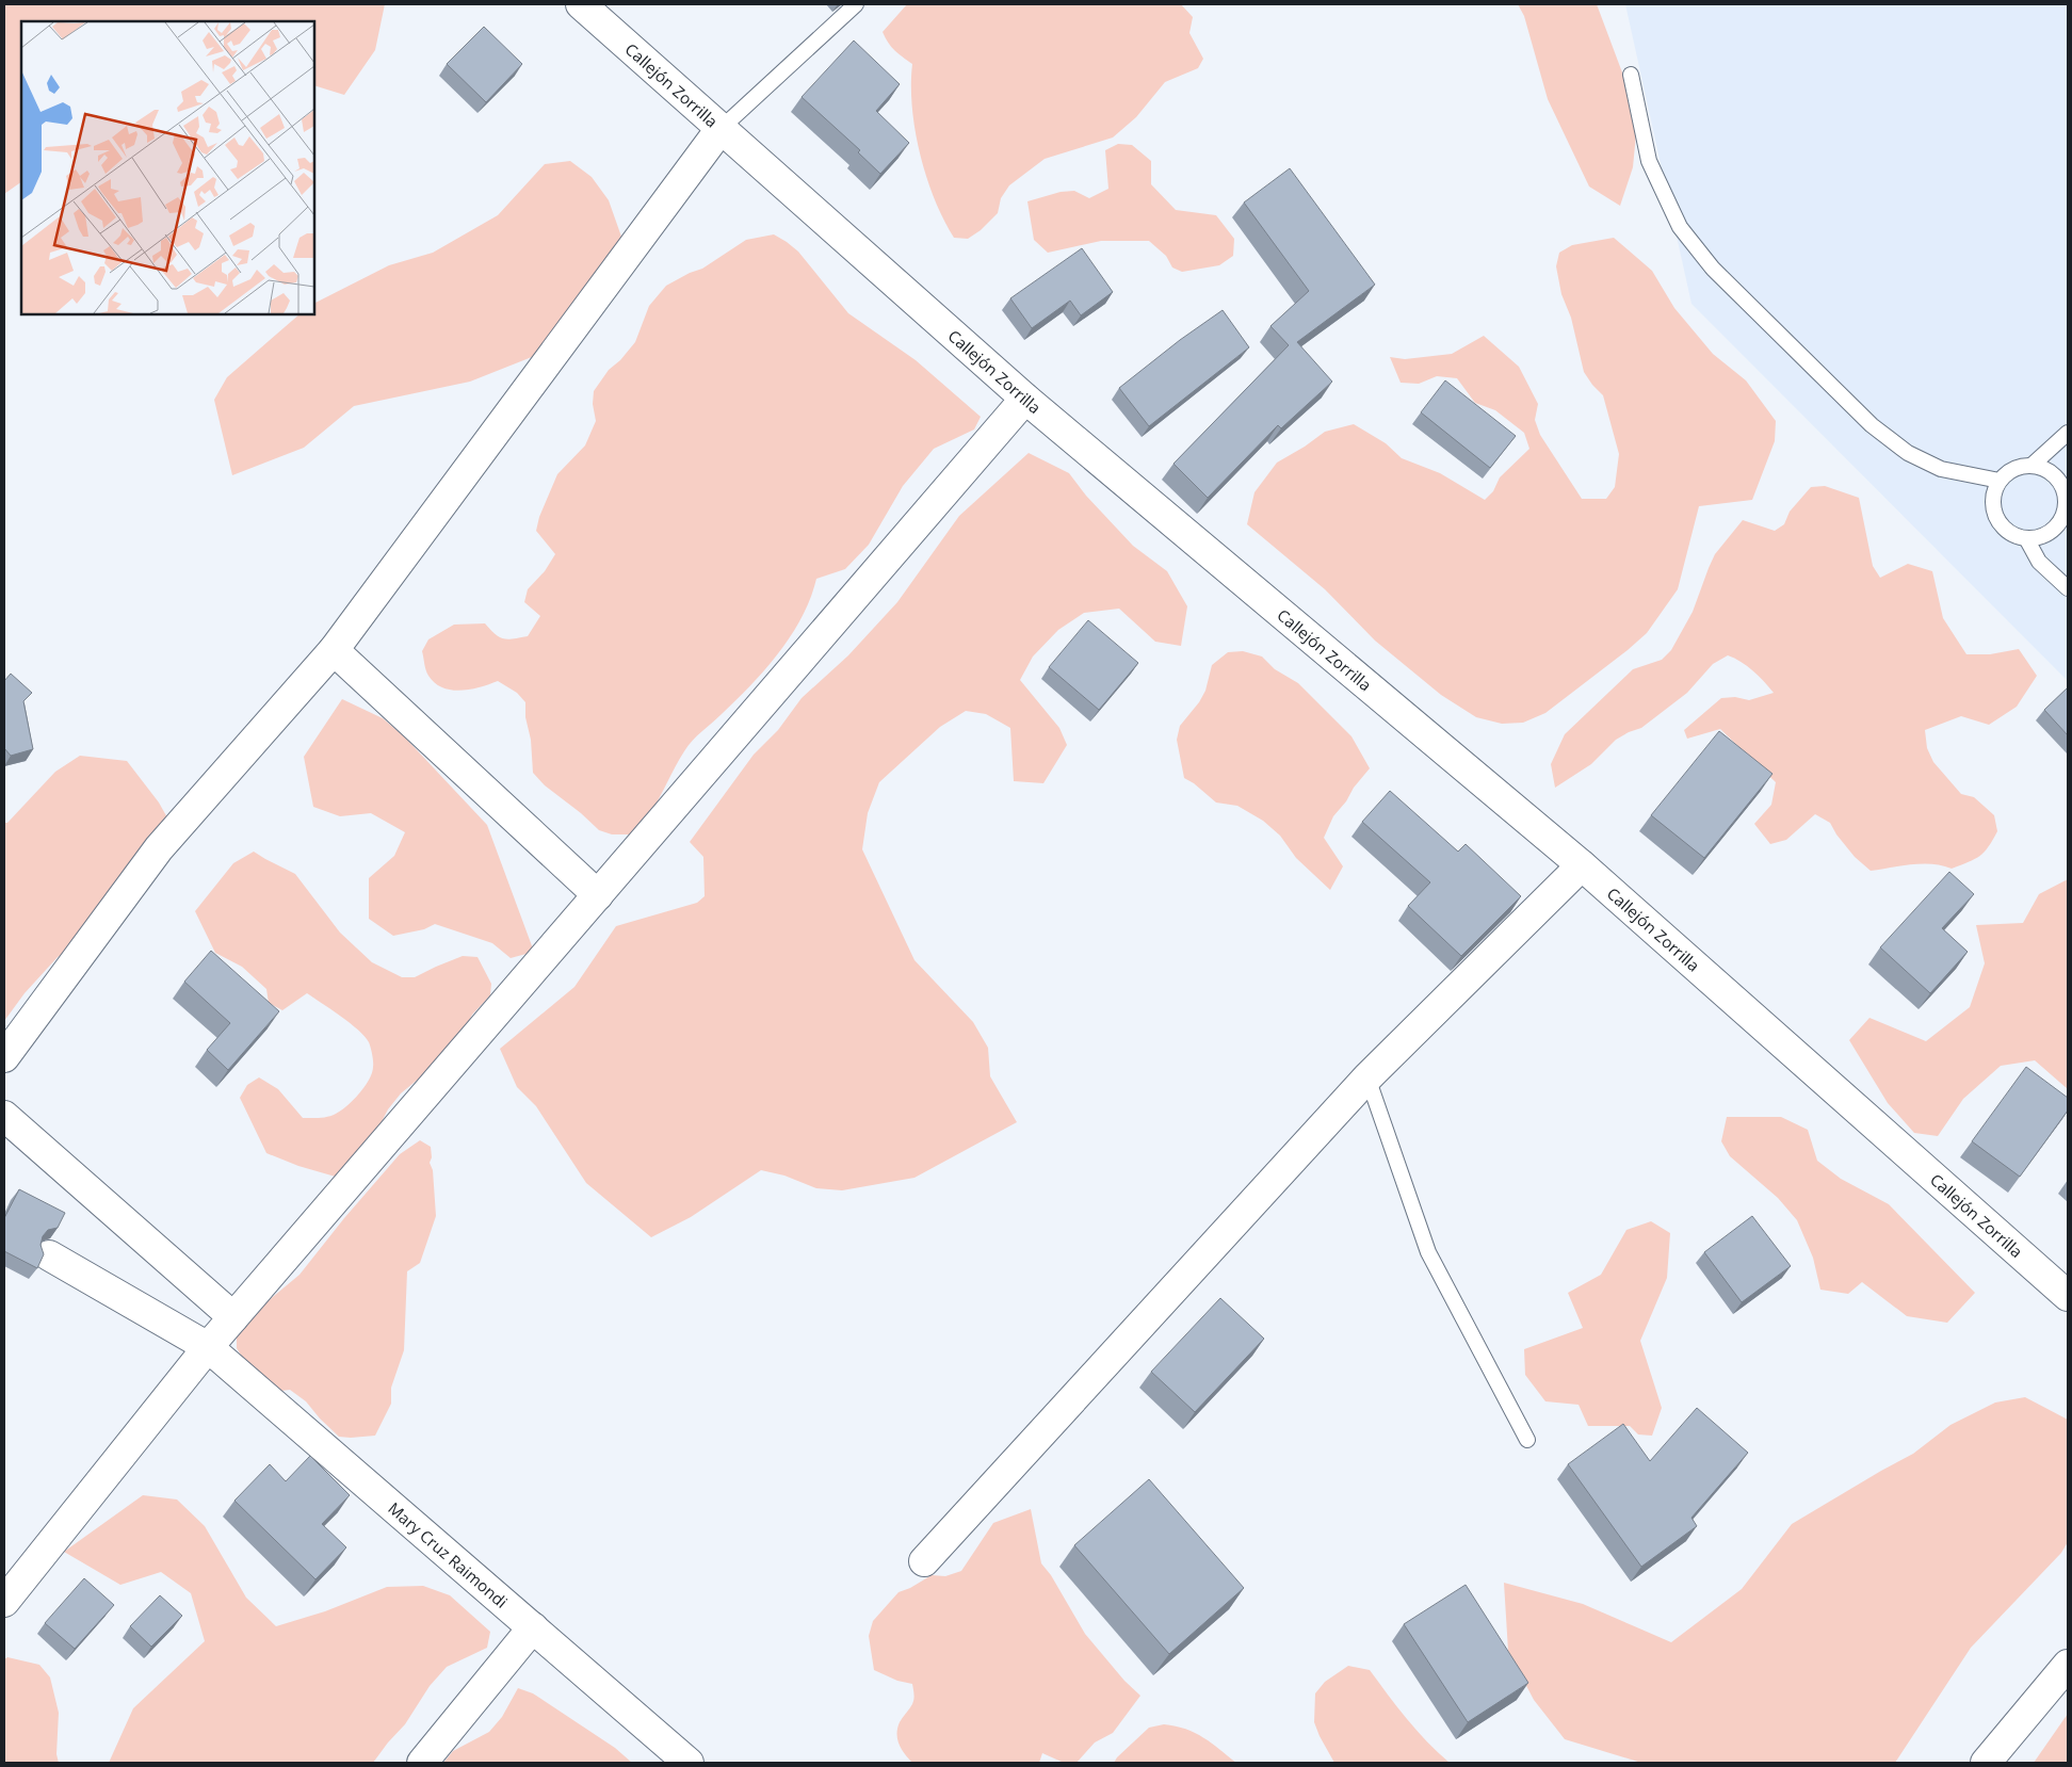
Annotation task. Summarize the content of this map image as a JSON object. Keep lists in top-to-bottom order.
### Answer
{
  "streets": {
    "street": ["Callejón Zorrilla", "Mary Cruz Raimondi"]
  }
}
